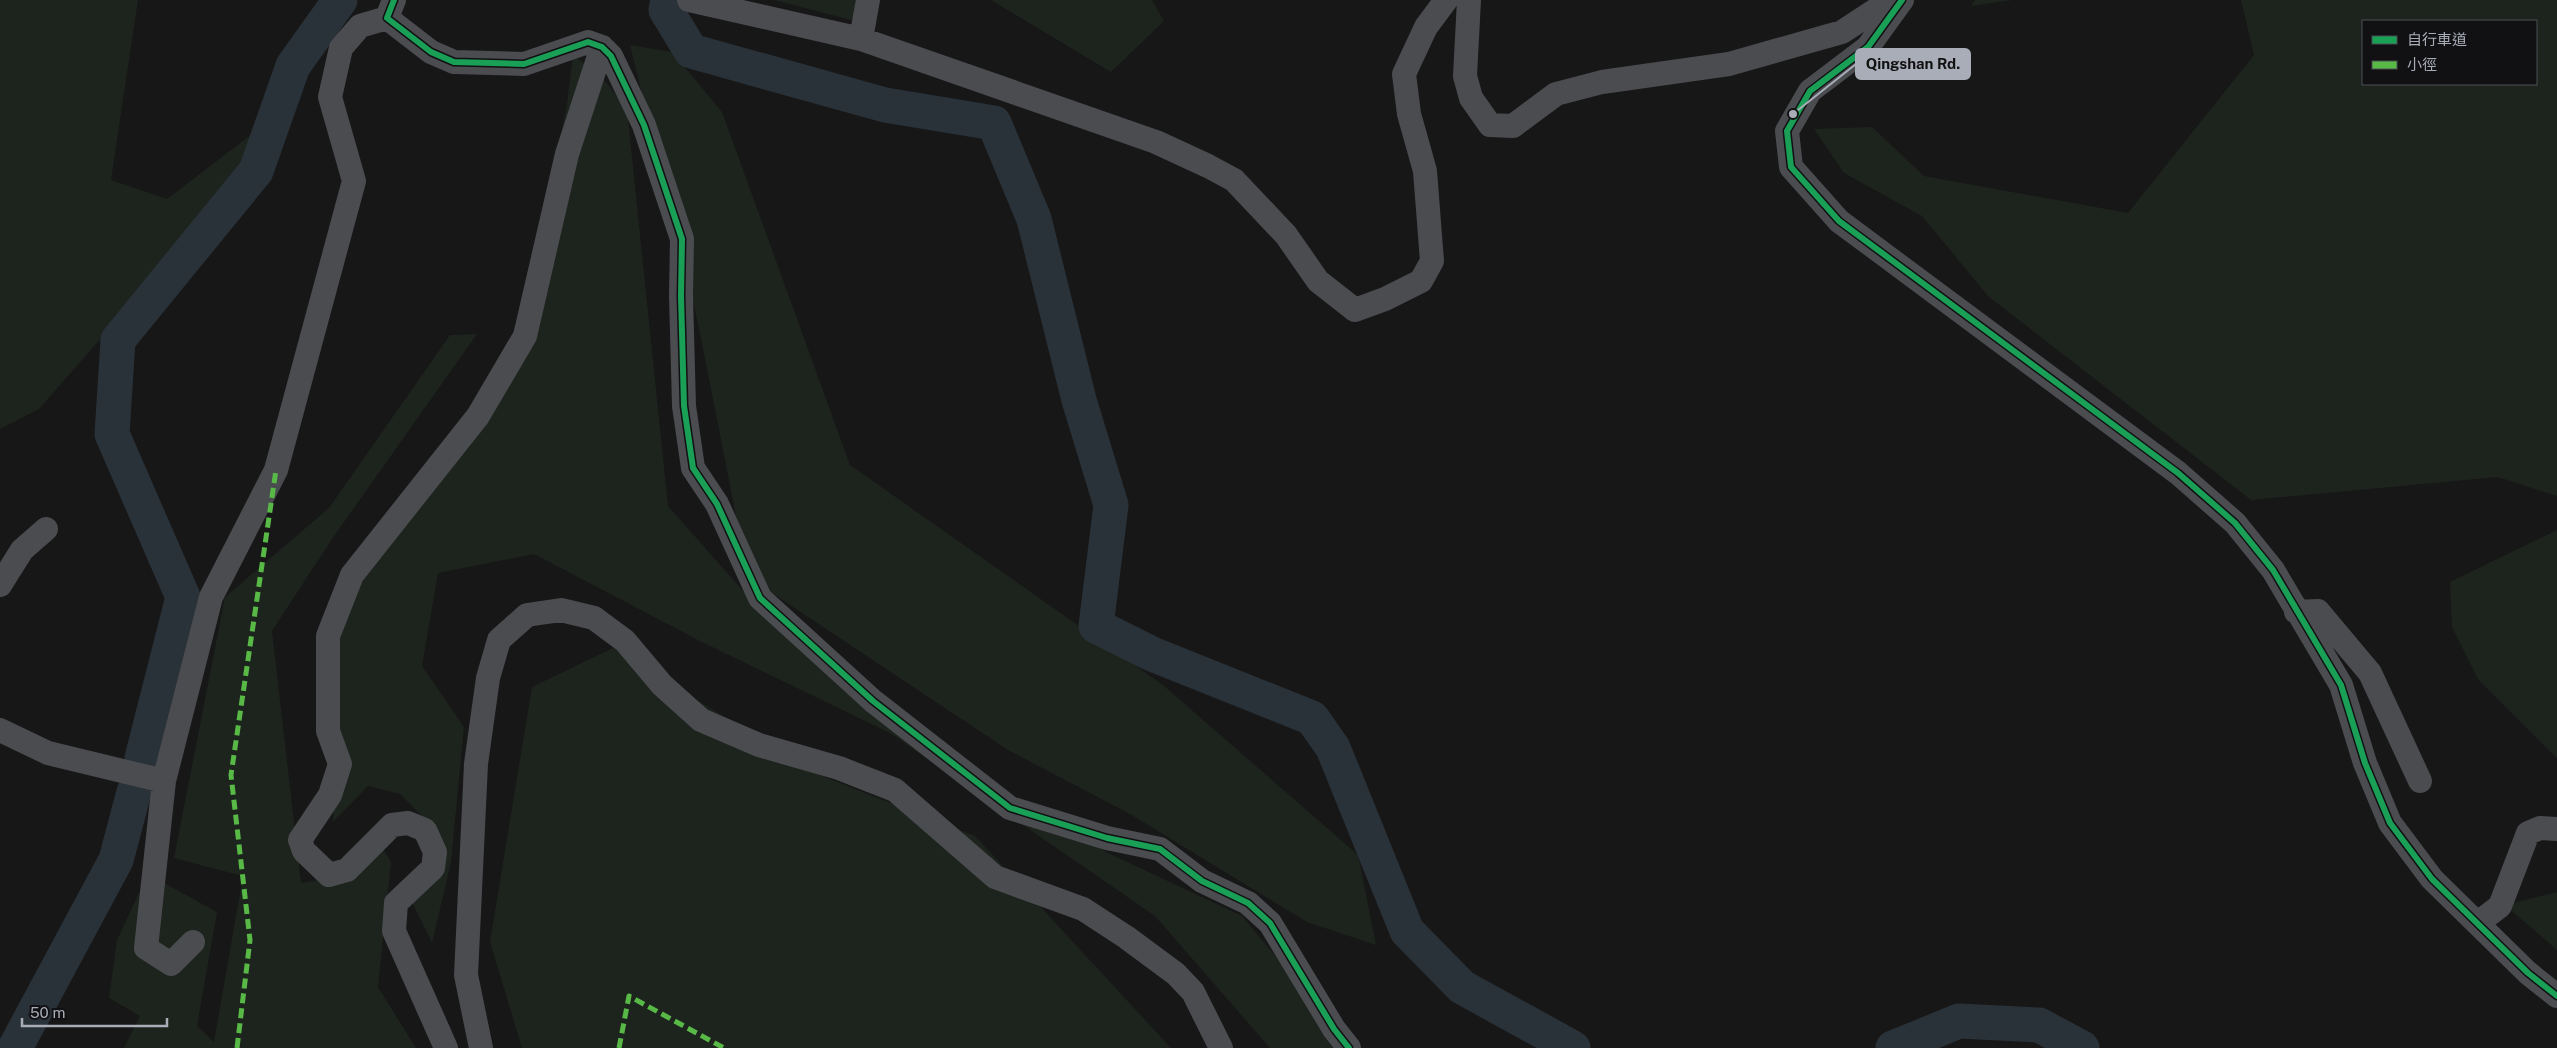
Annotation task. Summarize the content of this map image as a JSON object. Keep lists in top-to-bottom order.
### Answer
{
  "places": ["Qingshan Rd."],
  "legend": ["自行車道", "小徑"],
  "scale_bar": "50 m"
}
